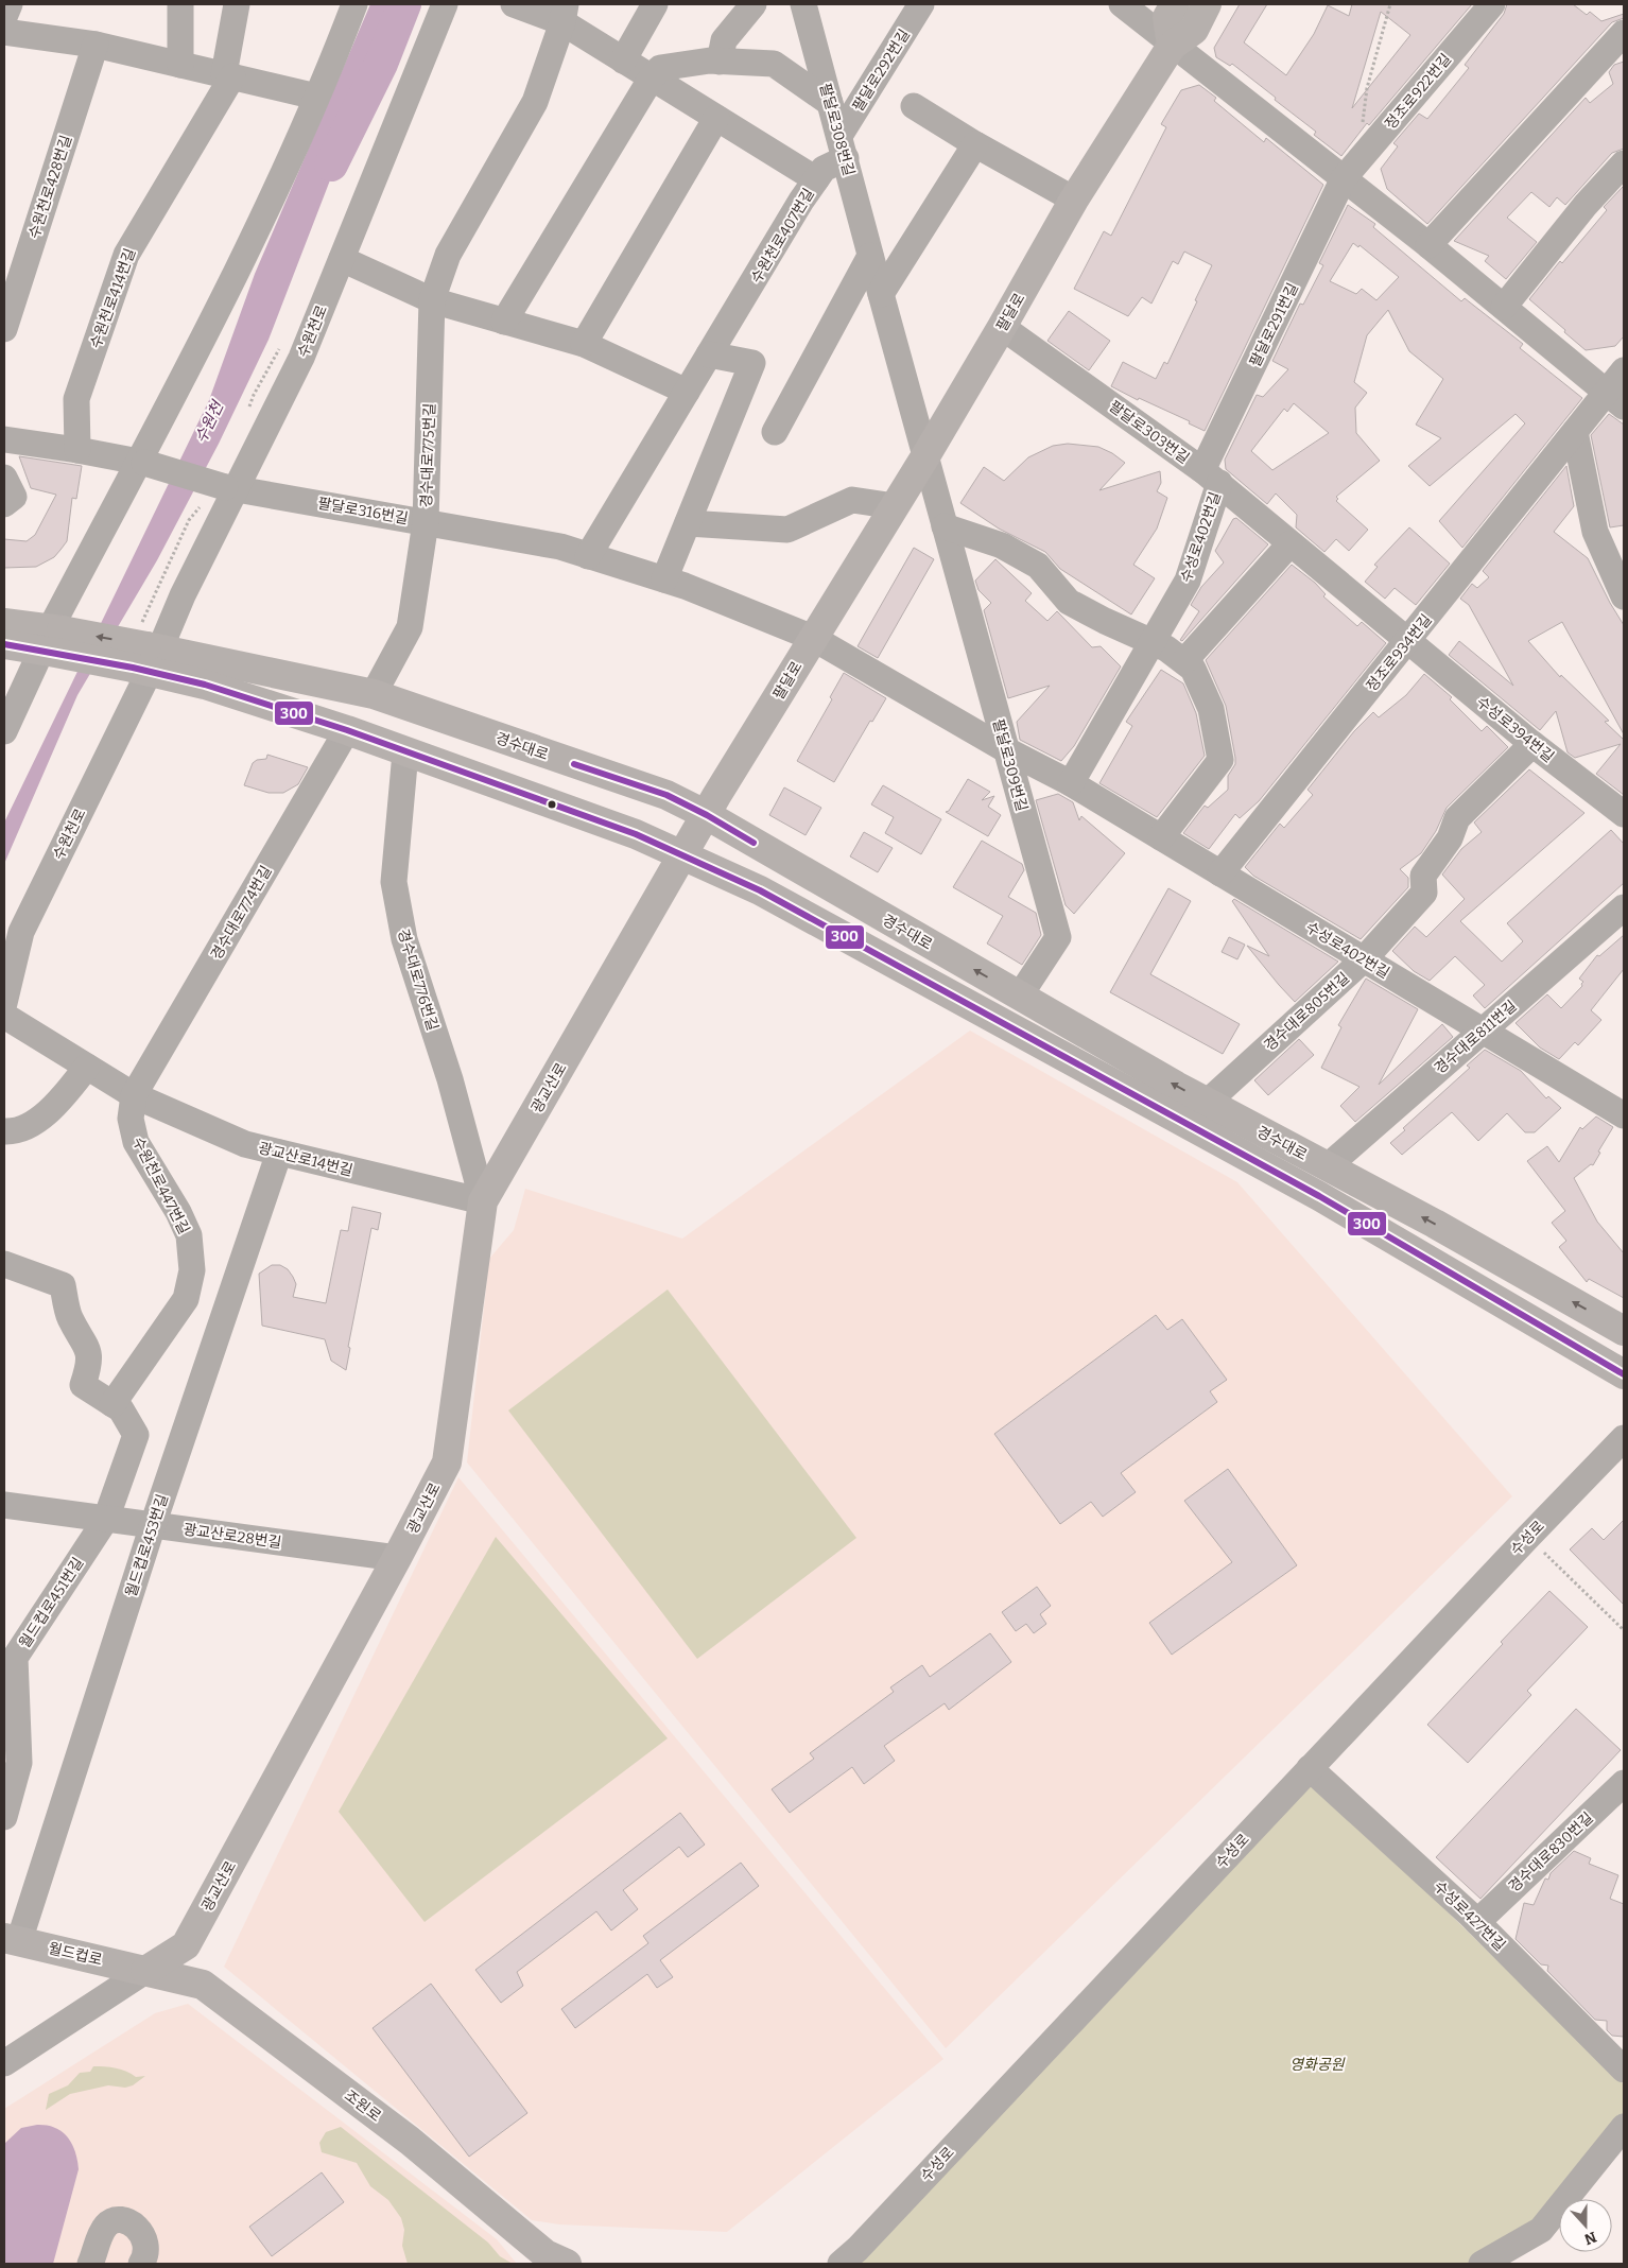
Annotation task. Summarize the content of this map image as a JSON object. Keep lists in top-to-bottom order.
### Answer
{
  "streets": {
    "main road": [
      "팔달로",
      "경수대로",
      "광교산로",
      "월드컵로",
      "조원로"
    ],
    "street": [
      "팔달로292번길",
      "정조로922번길",
      "팔달로308번길",
      "수원천로428번길",
      "수원천로407번길",
      "수원천로414번길",
      "팔달로291번길",
      "수원천로",
      "팔달로303번길",
      "경수대로775번길",
      "팔달로316번길",
      "수성로402번길",
      "정조로934번길",
      "수성로394번길",
      "팔달로309번길",
      "경수대로774번길",
      "경수대로776번길",
      "경수대로805번길",
      "경수대로811번길",
      "광교산로14번길",
      "수원천로447번길",
      "광교산로28번길",
      "수성로",
      "월드컵로453번길",
      "월드컵로451번길",
      "경수대로830번길",
      "수성로427번길"
    ]
  },
  "crossings": [
    ["팔달로292번길", "팔달로308번길"],
    ["정조로922번길", "팔달로291번길"],
    ["팔달로308번길", "팔달로"],
    ["팔달로308번길", "팔달로309번길"],
    ["수원천로407번길", "경수대로775번길"],
    ["팔달로", "팔달로303번길"],
    ["팔달로", "팔달로316번길"],
    ["팔달로", "수성로402번길"],
    ["팔달로", "경수대로"],
    ["팔달로", "팔달로309번길"],
    ["팔달로", "광교산로"],
    ["팔달로291번길", "팔달로303번길"],
    ["팔달로291번길", "수성로402번길"],
    ["수원천로", "팔달로316번길"],
    ["수원천로", "경수대로"],
    ["팔달로303번길", "수성로402번길"],
    ["팔달로303번길", "정조로934번길"],
    ["팔달로303번길", "수성로394번길"],
    ["경수대로775번길", "팔달로316번길"],
    ["경수대로775번길", "경수대로"],
    ["팔달로316번길", "수성로402번길"],
    ["수성로402번길", "정조로934번길"],
    ["수성로402번길", "팔달로309번길"],
    ["수성로402번길", "경수대로805번길"],
    ["수성로402번길", "경수대로811번길"],
    ["정조로934번길", "수성로394번길"],
    ["수성로394번길", "경수대로805번길"],
    ["경수대로", "팔달로309번길"],
    ["경수대로", "경수대로774번길"],
    ["경수대로", "경수대로776번길"],
    ["경수대로", "경수대로805번길"],
    ["경수대로", "경수대로811번길"],
    ["경수대로", "광교산로"],
    ["경수대로774번길", "광교산로14번길"],
    ["경수대로774번길", "수원천로447번길"],
    ["경수대로776번길", "광교산로"],
    ["경수대로776번길", "광교산로14번길"],
    ["광교산로", "광교산로14번길"],
    ["광교산로", "광교산로28번길"],
    ["광교산로", "월드컵로"],
    ["광교산로", "조원로"],
    ["광교산로14번길", "수원천로447번길"],
    ["광교산로14번길", "월드컵로453번길"],
    ["광교산로28번길", "월드컵로453번길"],
    ["광교산로28번길", "월드컵로451번길"],
    ["수성로", "수성로427번길"],
    ["월드컵로453번길", "월드컵로"],
    ["경수대로830번길", "수성로427번길"],
    ["월드컵로", "조원로"]
  ],
  "water": ["수원천"],
  "parks": ["영화공원"],
  "lines": ["transit line 300"],
  "north": "bottom"
}
